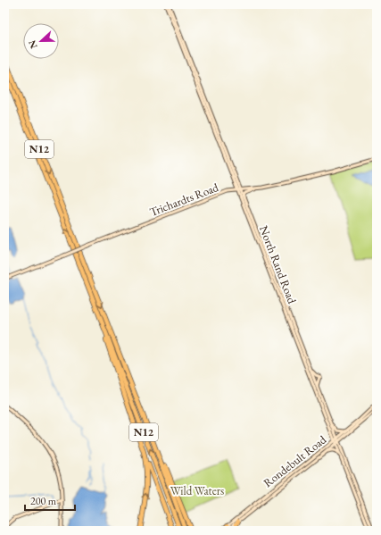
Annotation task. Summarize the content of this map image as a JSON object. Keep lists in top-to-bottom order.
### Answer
{
  "streets": {
    "highway": ["N12"],
    "main road": ["Trichardts Road", "North Rand Road", "Rondebult Road"]
  },
  "crossings": [
    ["Trichardts Road", "North Rand Road"],
    ["North Rand Road", "Rondebult Road"]
  ],
  "parks": ["Wild Waters"],
  "scale_bar": "200 m",
  "north": "left"
}
